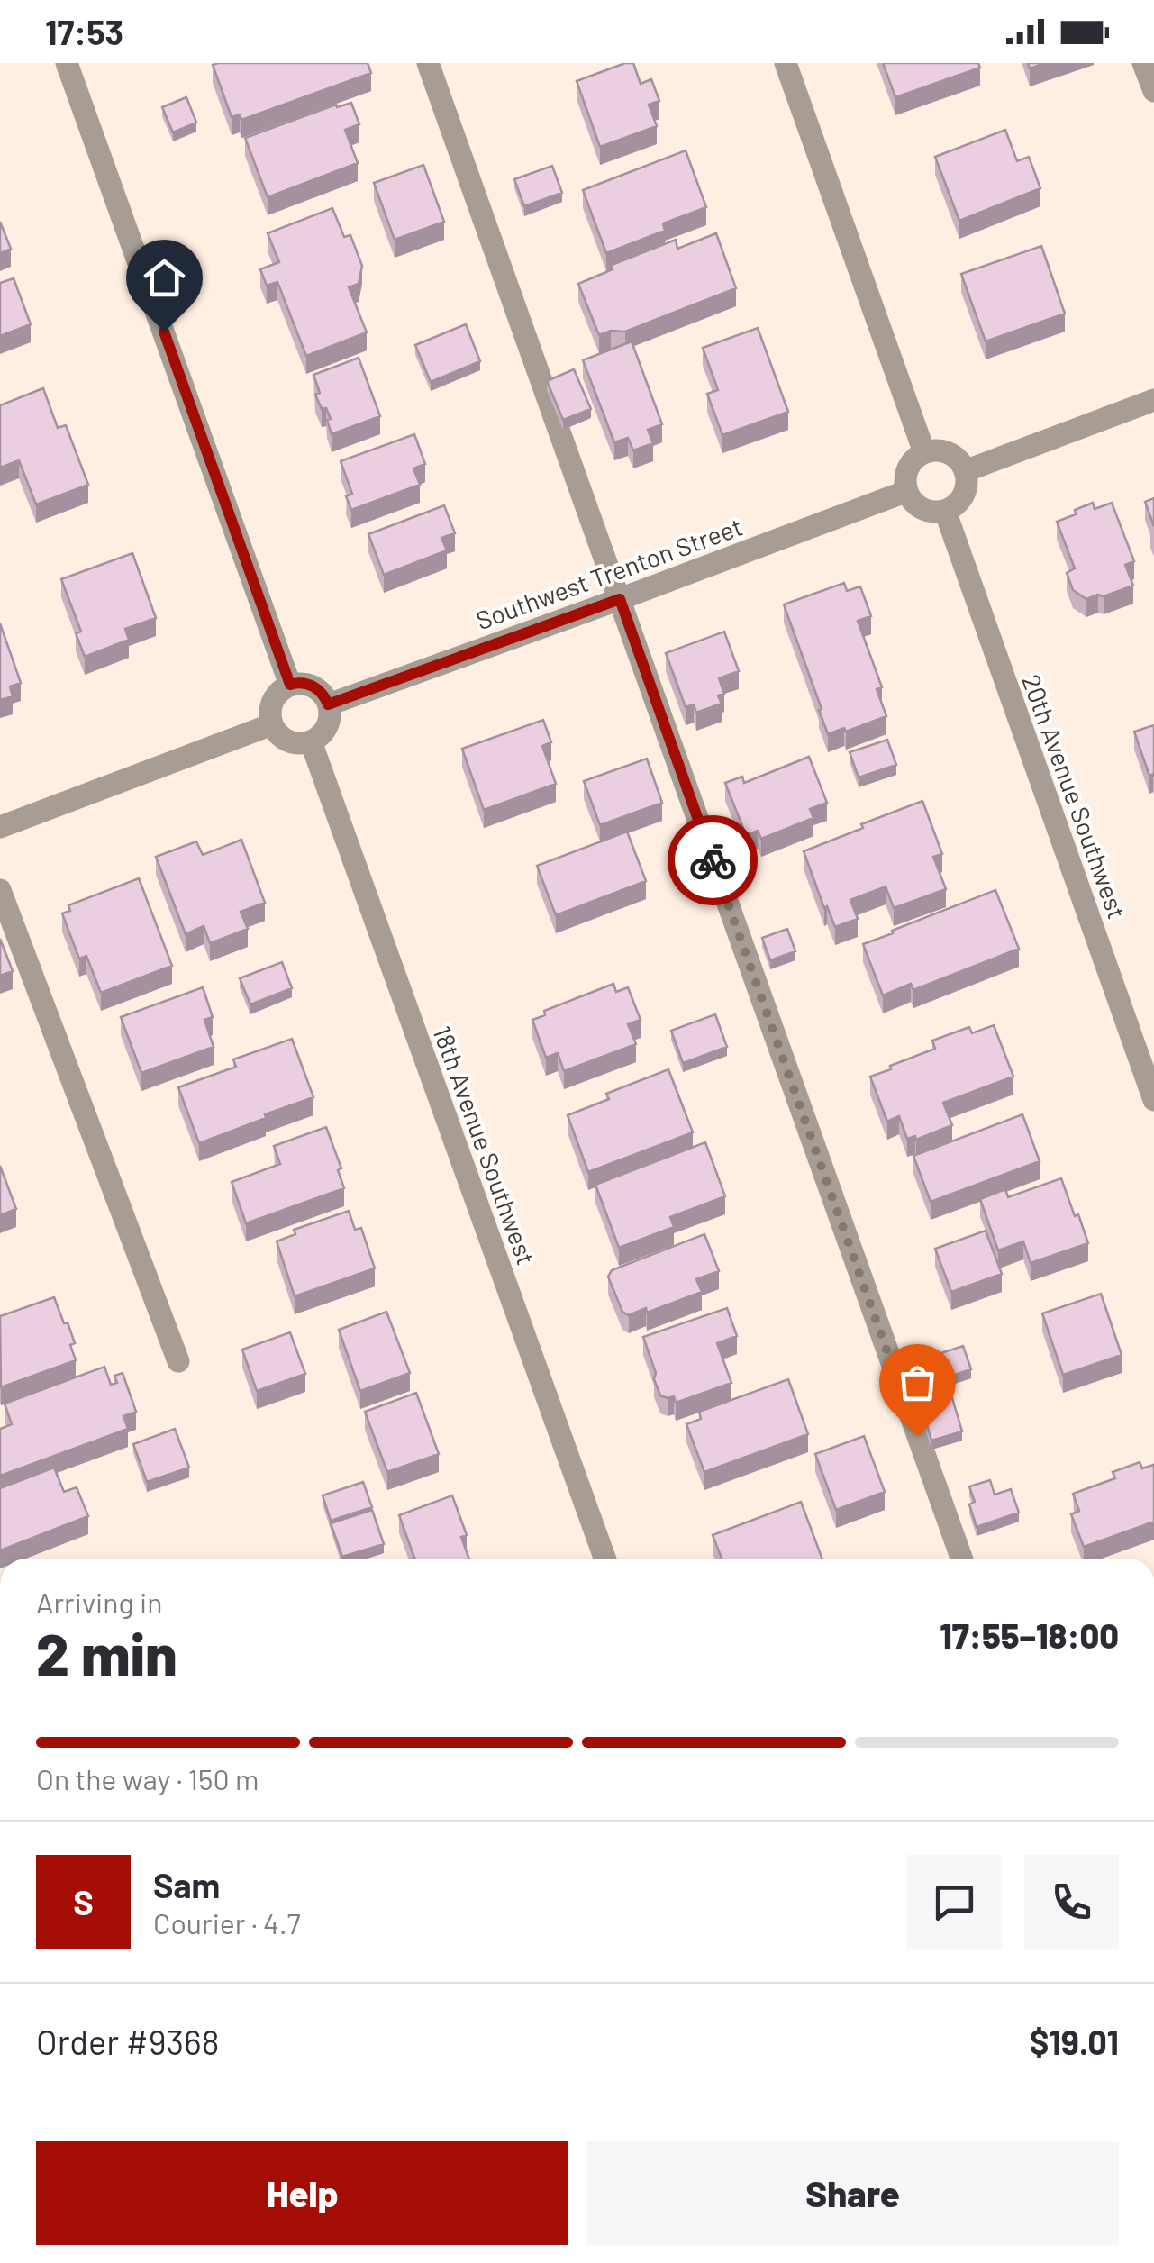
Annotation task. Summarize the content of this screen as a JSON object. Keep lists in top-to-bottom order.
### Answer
{
  "streets": {
    "street": ["Southwest Trenton Street", "20th Avenue Southwest", "18th Avenue Southwest"]
  },
  "crossings": [
    ["Southwest Trenton Street", "20th Avenue Southwest"],
    ["Southwest Trenton Street", "18th Avenue Southwest"]
  ],
  "page": {
    "status": "17:53",
    "heading": ["2 min", "Arriving in", "17:55–18:00"],
    "panel": [
      "Sam",
      "Courier · 4.7",
      "Order #9368",
      "$19.01"
    ],
    "bar": "On the way · 150 m",
    "round": "S",
    "buttons": ["Help", "Share"]
  }
}
